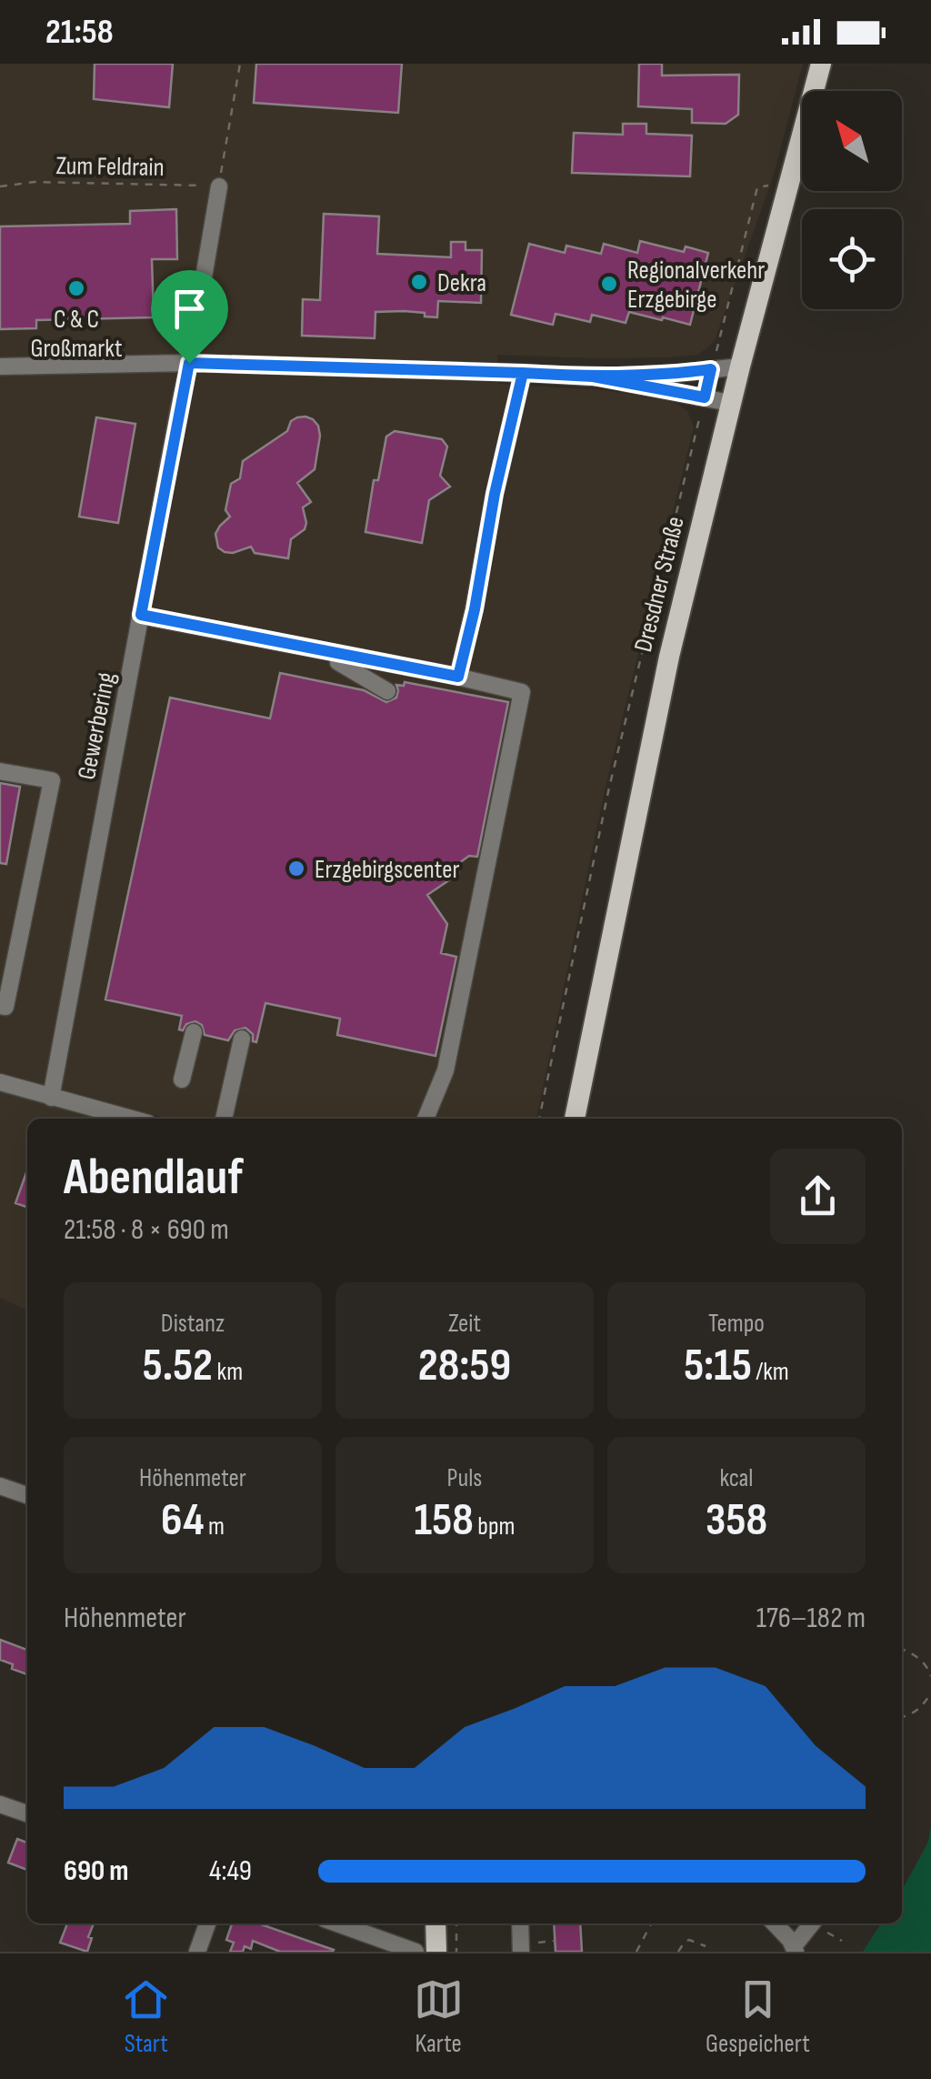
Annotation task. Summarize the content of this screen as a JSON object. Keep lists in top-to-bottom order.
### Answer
{
  "streets": {
    "main road": ["Dresdner Straße"],
    "street": ["Gewerbering"],
    "path": ["Zum Feldrain"]
  },
  "crossings": [
    ["Zum Feldrain", "Gewerbering"]
  ],
  "places": [
    "Dekra",
    "Regionalverkehr Erzgebirge",
    "C & C Großmarkt",
    "Erzgebirgscenter"
  ],
  "north": "top left",
  "page": {
    "status": "21:58",
    "heading": ["Abendlauf", "21:58 · 8 × 690 m"],
    "stats": [
      ["Distanz", "5.52 km"],
      ["Zeit", "28:59"],
      ["Tempo", "5:15 /km"],
      ["Höhenmeter", "64 m"],
      ["Puls", "158 bpm"],
      ["kcal", "358"]
    ],
    "chart": ["Höhenmeter", "176–182 m"],
    "list": [
      {
        "name": "690 m",
        "note": "4:49"
      }
    ],
    "tabs": ["Start", "Karte", "Gespeichert"]
  }
}
